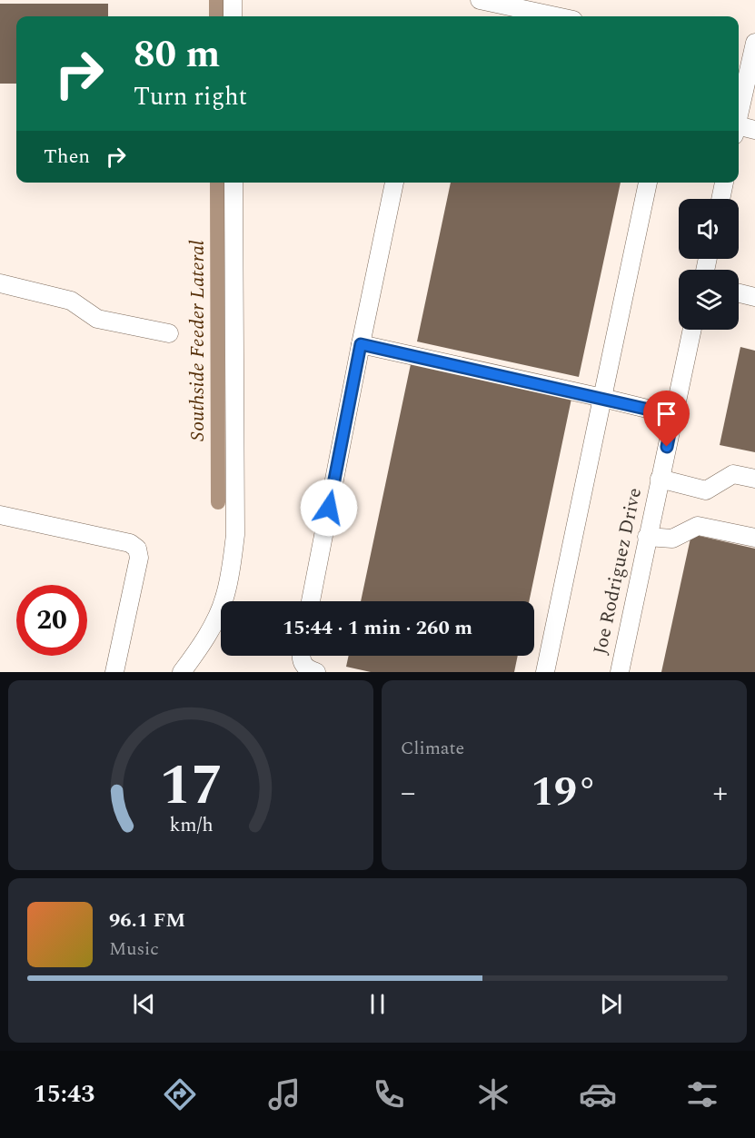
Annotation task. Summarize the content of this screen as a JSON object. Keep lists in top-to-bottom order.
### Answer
{
  "streets": {
    "street": ["Joe Rodriguez Drive"]
  },
  "water": ["Southside Feeder Lateral"],
  "page": {
    "turn": ["80 m", "Turn right"],
    "then": "Then",
    "limit": "20",
    "trip": "15:44 · 1 min · 260 m",
    "tile": "Climate",
    "heat": ["−", "19°", "+"],
    "song": ["96.1 FM", "Music"],
    "tabs": "15:43",
    "gauge": ["17", "km/h"]
  }
}
